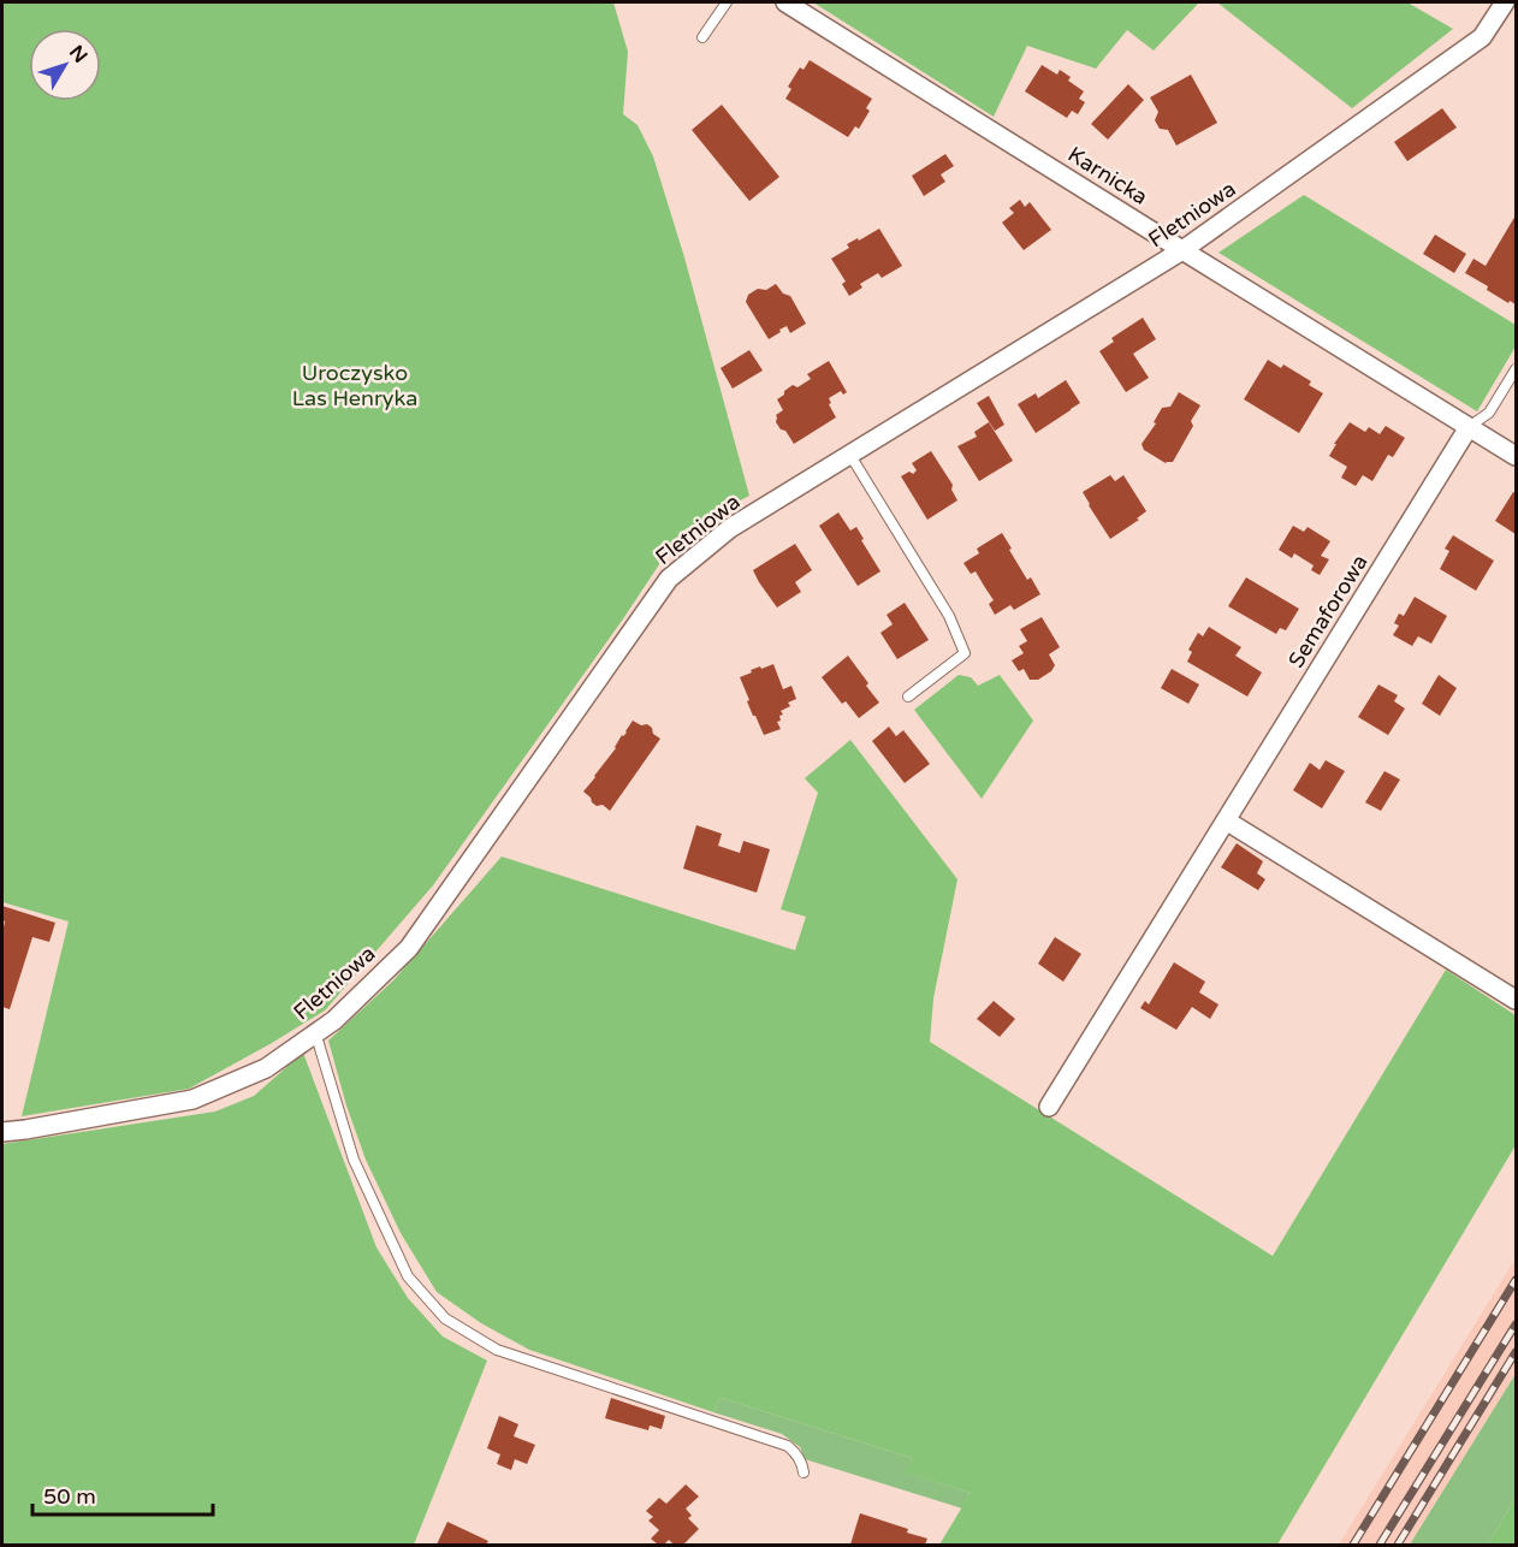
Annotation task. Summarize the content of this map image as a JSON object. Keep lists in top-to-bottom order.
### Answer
{
  "streets": {
    "street": ["Karnicka", "Fletniowa", "Semaforowa"]
  },
  "crossings": [
    ["Karnicka", "Fletniowa"],
    ["Karnicka", "Semaforowa"]
  ],
  "parks": ["Uroczysko Las Henryka"],
  "scale_bar": "50 m",
  "north": "top right"
}
